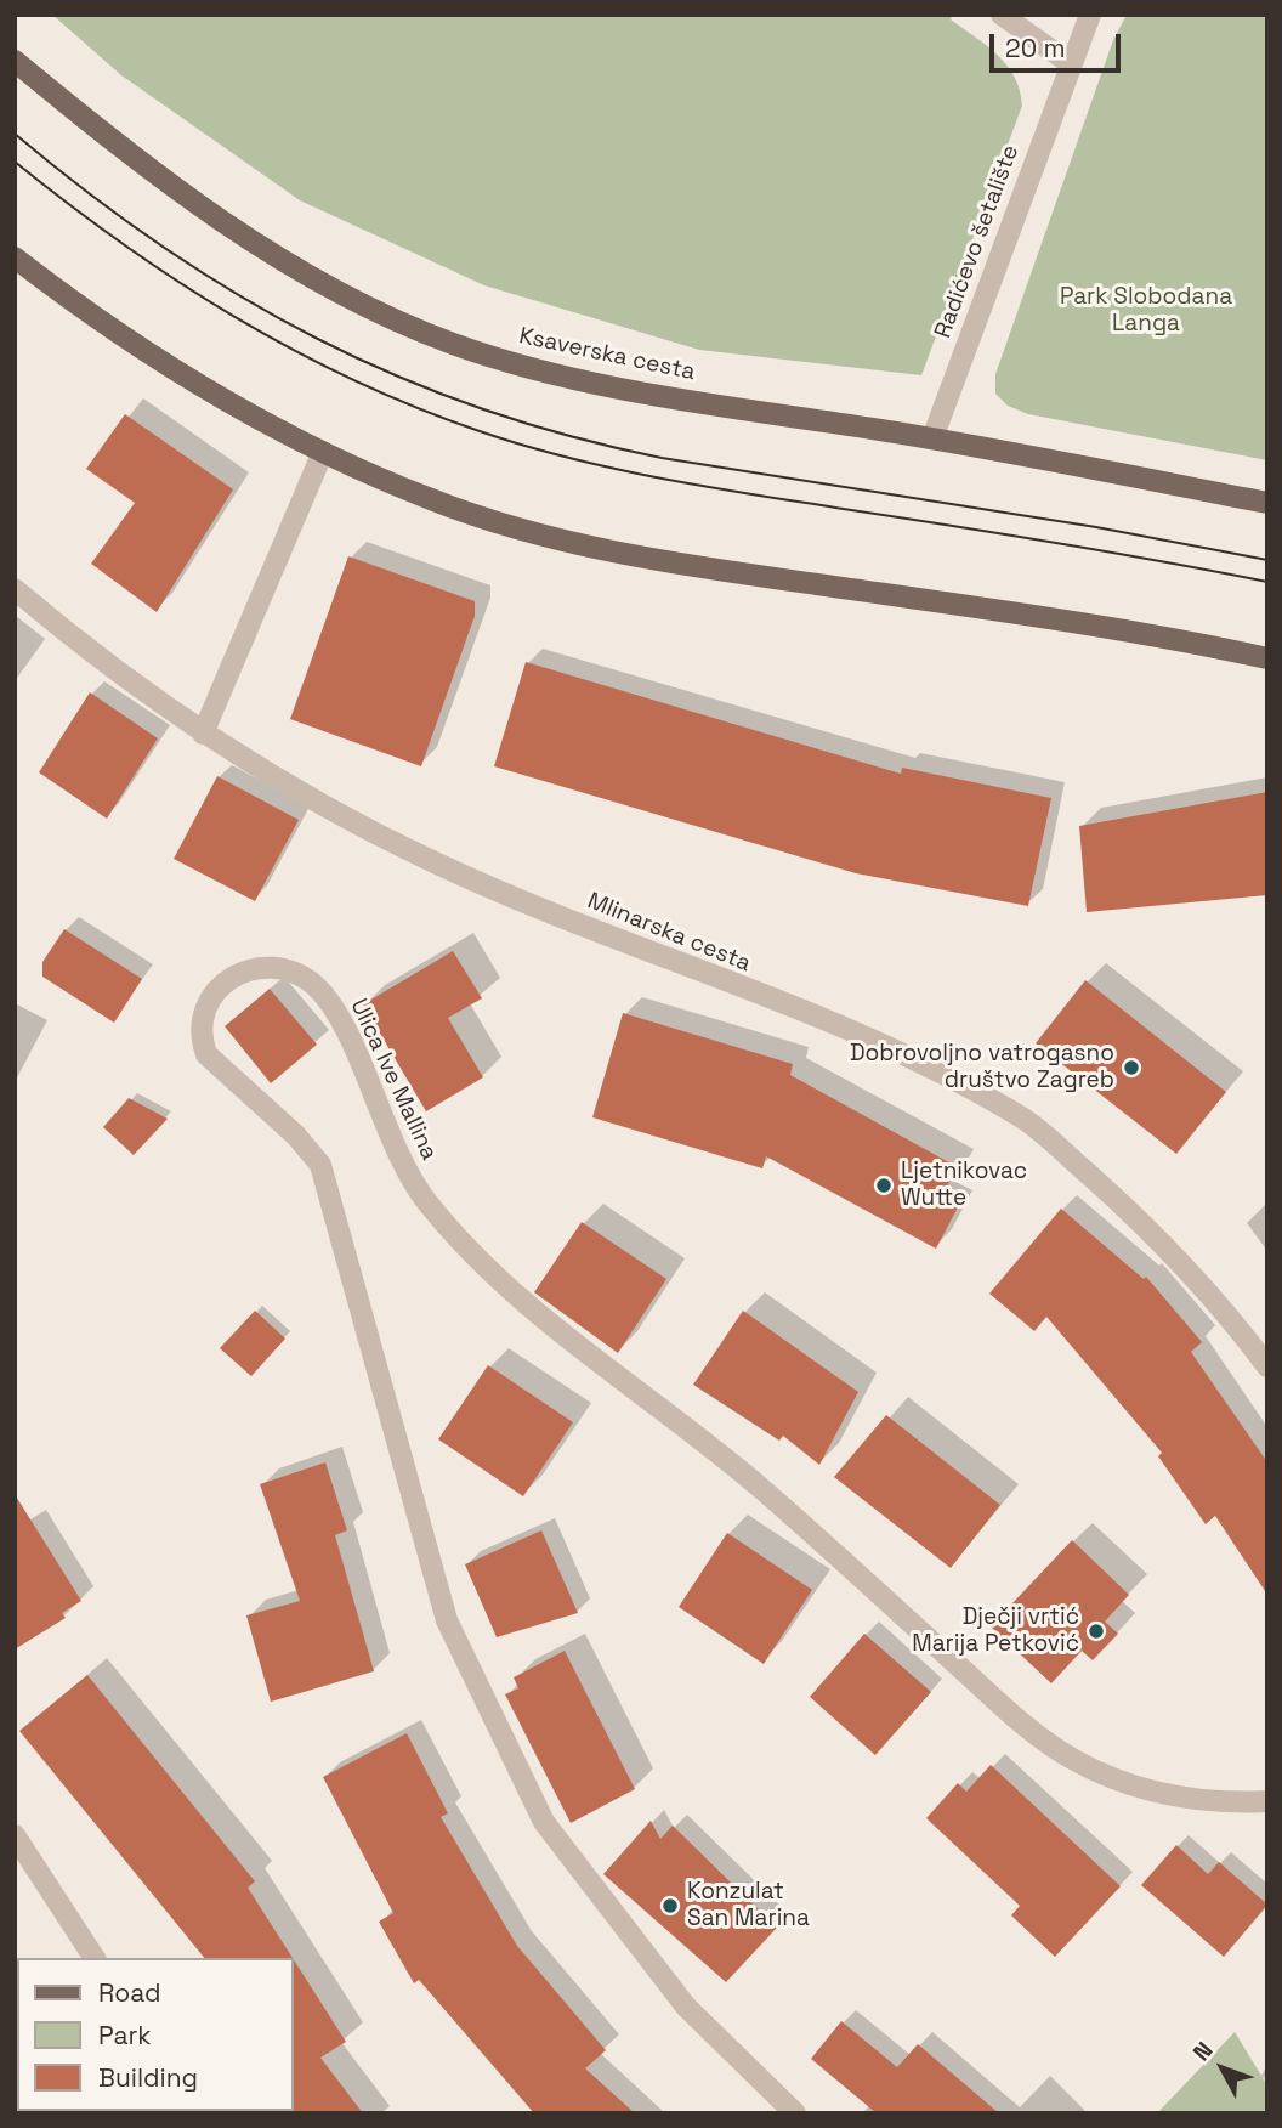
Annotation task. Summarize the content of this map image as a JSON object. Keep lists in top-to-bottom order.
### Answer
{
  "streets": {
    "main road": ["Ksaverska cesta"],
    "street": ["Radićevo šetalište", "Mlinarska cesta", "Ulica Ive Mallina"]
  },
  "crossings": [
    ["Radićevo šetalište", "Ksaverska cesta"]
  ],
  "parks": ["Park Slobodana Langa"],
  "places": [
    "Dobrovoljno vatrogasno društvo Zagreb",
    "Ljetnikovac Wutte",
    "Dječji vrtić Marija Petković",
    "Konzulat San Marina"
  ],
  "legend": ["Road", "Park", "Building"],
  "scale_bar": "20 m",
  "north": "top left"
}
